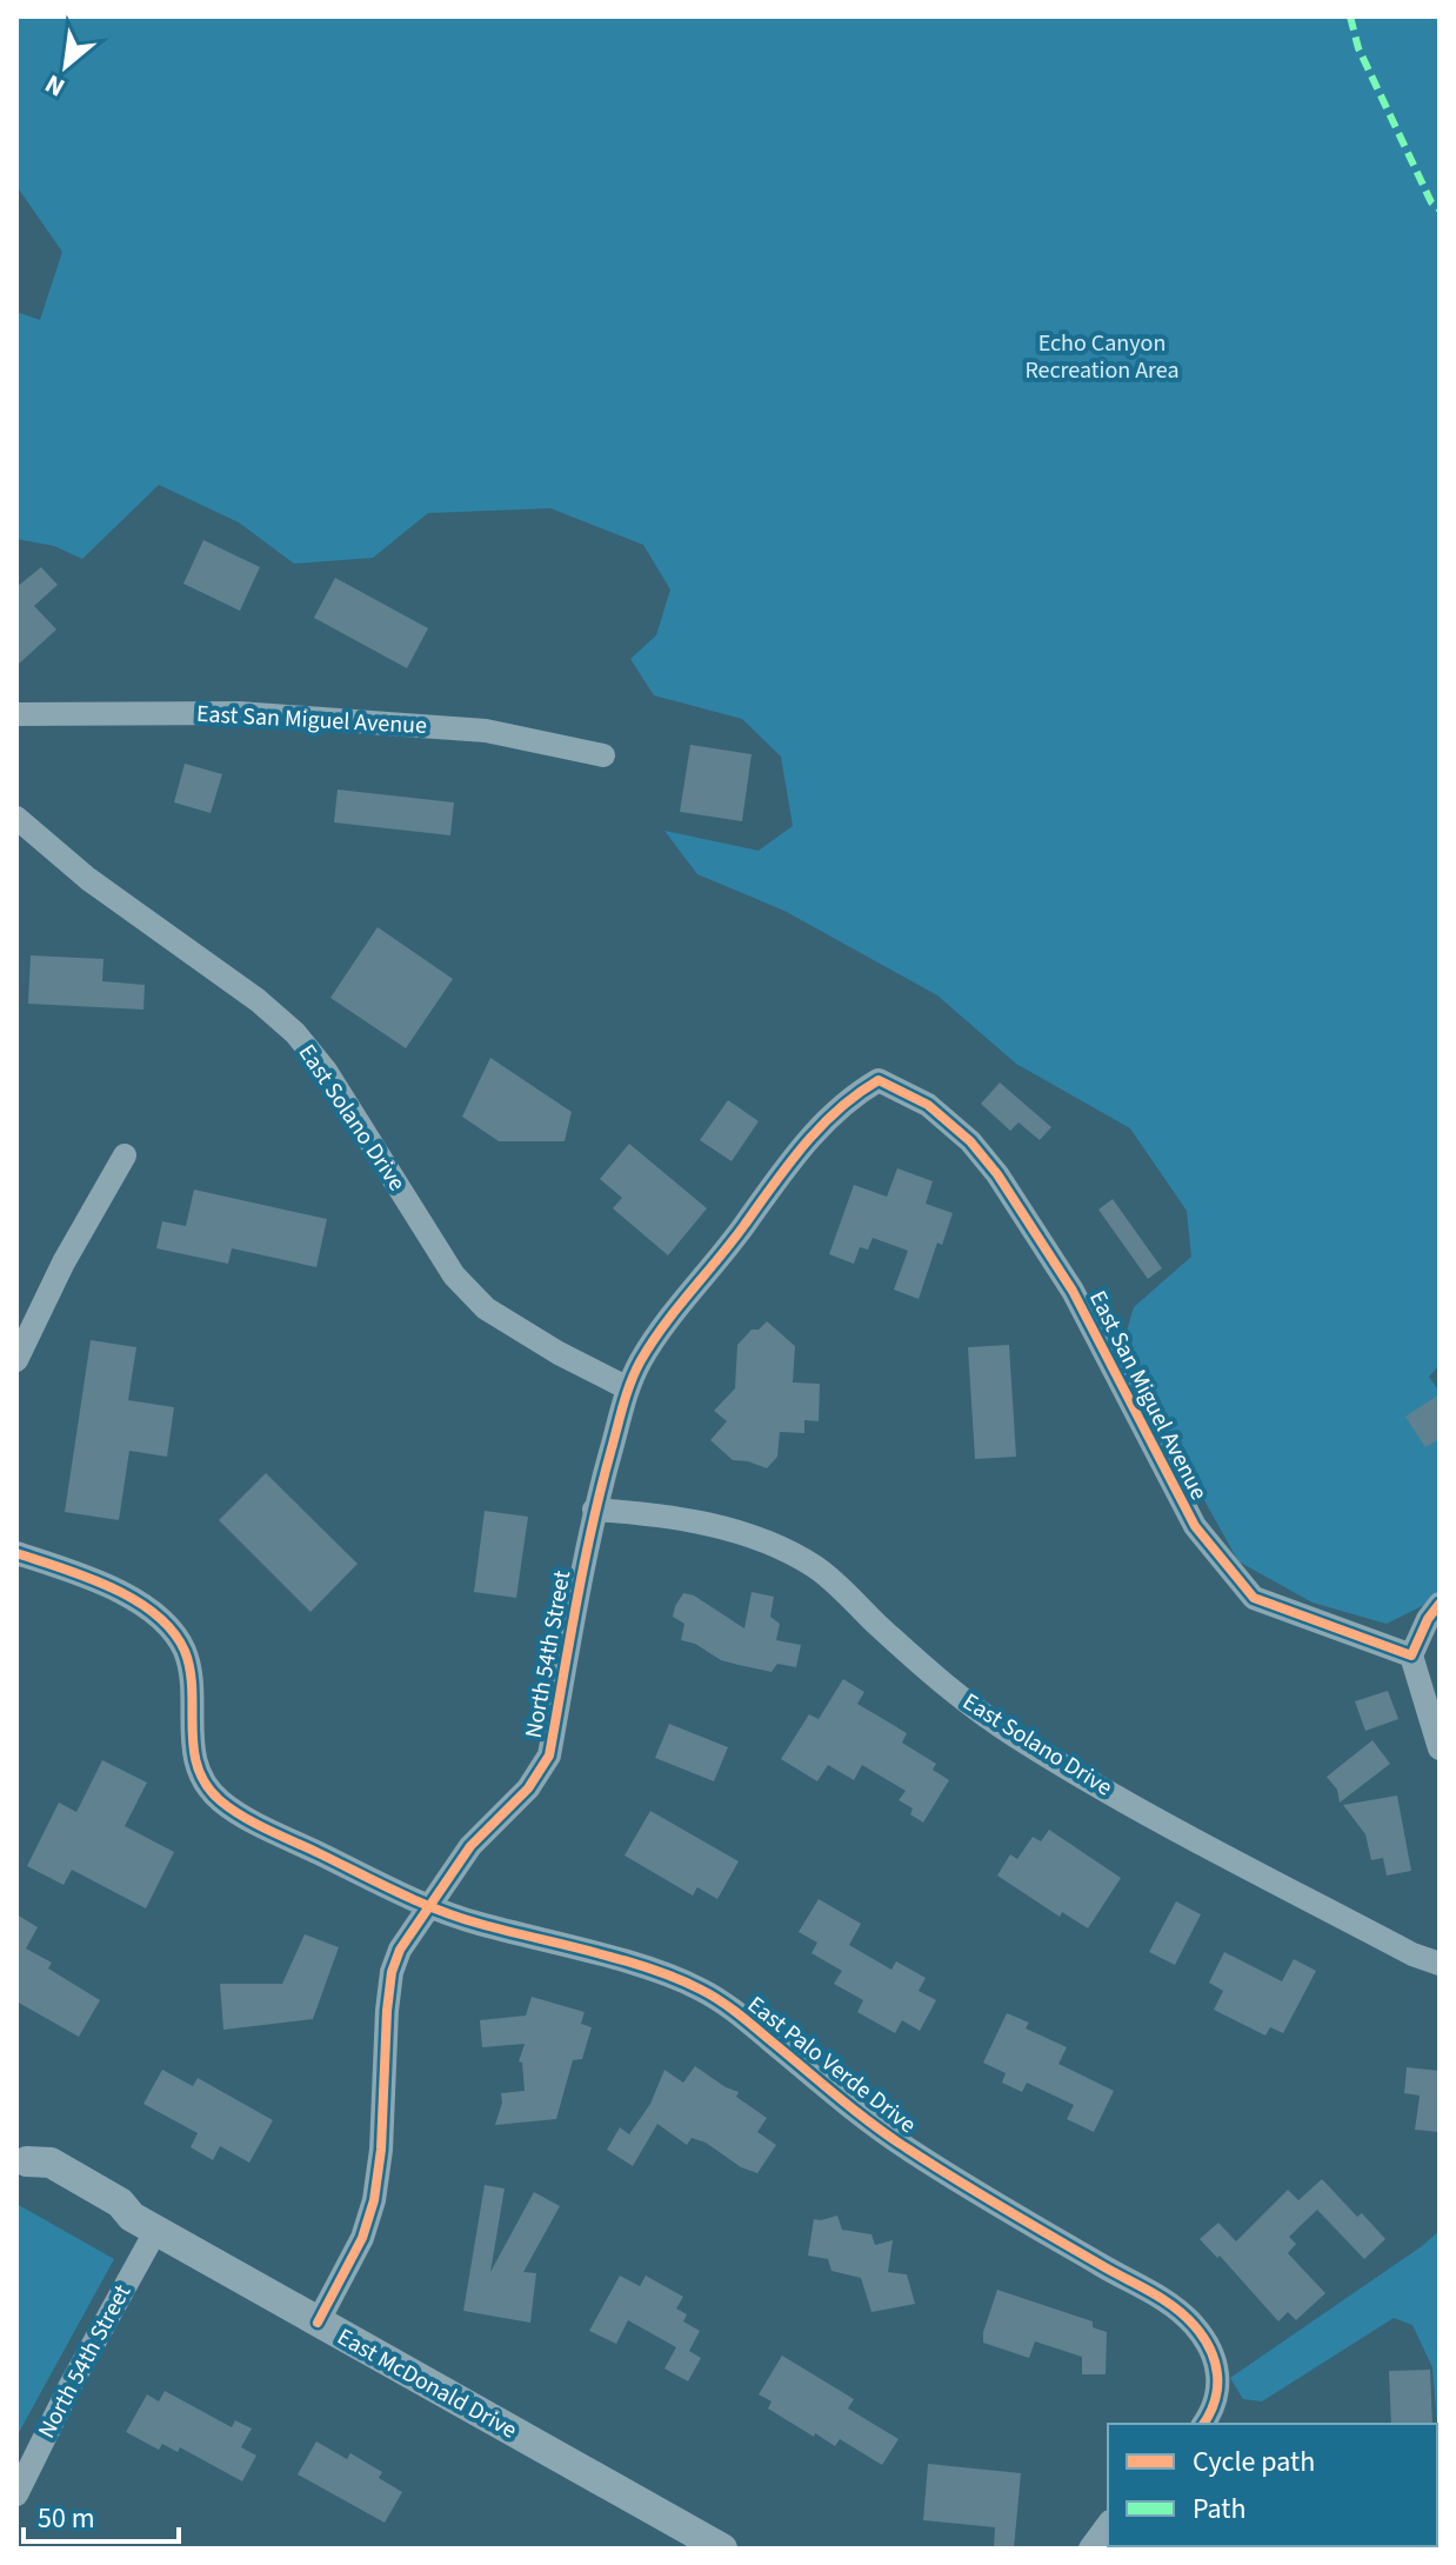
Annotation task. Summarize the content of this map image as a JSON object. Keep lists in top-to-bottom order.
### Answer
{
  "streets": {
    "street": [
      "East San Miguel Avenue",
      "East Solano Drive",
      "North 54th Street",
      "East Palo Verde Drive",
      "East McDonald Drive"
    ]
  },
  "crossings": [
    ["East San Miguel Avenue", "North 54th Street"],
    ["East Solano Drive", "North 54th Street"],
    ["North 54th Street", "East Palo Verde Drive"],
    ["North 54th Street", "East McDonald Drive"]
  ],
  "parks": ["Echo Canyon Recreation Area"],
  "legend": ["Cycle path", "Path"],
  "scale_bar": "50 m",
  "north": "bottom left"
}
